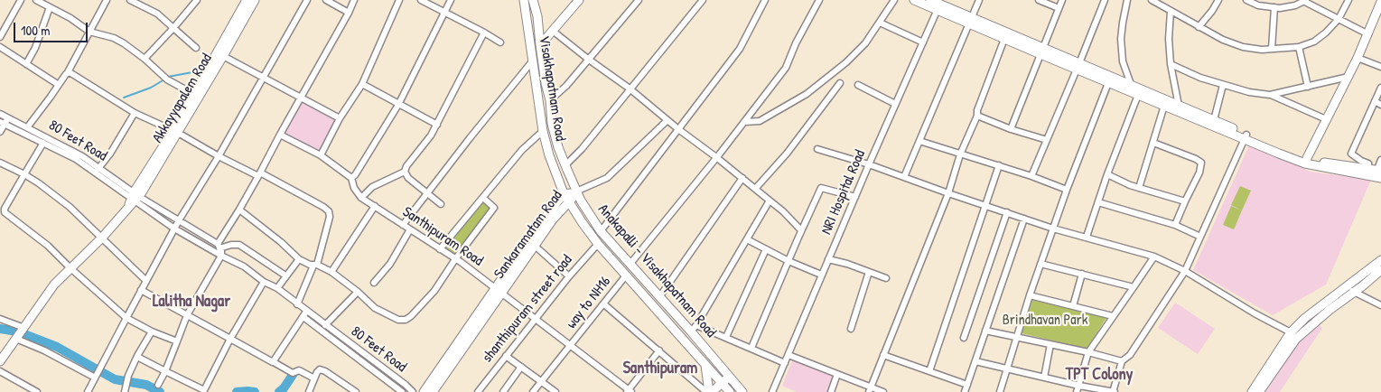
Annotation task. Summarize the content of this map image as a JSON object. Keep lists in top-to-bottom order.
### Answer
{
  "streets": {
    "main road": [
      "Visakhapatnam Road",
      "Akkayyapalem Road",
      "Sankaramatam Road",
      "Anakapalli - Visakhapatnam Road"
    ],
    "street": [
      "80 Feet Road",
      "NRI Hospital Road",
      "Santhipuram Road",
      "way to NH16",
      "shanthipuram street road"
    ]
  },
  "crossings": [
    ["Visakhapatnam Road", "Sankaramatam Road"],
    ["Visakhapatnam Road", "Anakapalli - Visakhapatnam Road"],
    ["Visakhapatnam Road", "way to NH16"],
    ["Visakhapatnam Road", "shanthipuram street road"],
    ["Akkayyapalem Road", "80 Feet Road"],
    ["Sankaramatam Road", "Santhipuram Road"],
    ["Sankaramatam Road", "Anakapalli - Visakhapatnam Road"],
    ["Santhipuram Road", "way to NH16"],
    ["Santhipuram Road", "shanthipuram street road"]
  ],
  "districts": ["Lalitha Nagar", "Santhipuram", "TPT Colony"],
  "parks": ["Brindhavan Park"],
  "scale_bar": "100 m"
}
